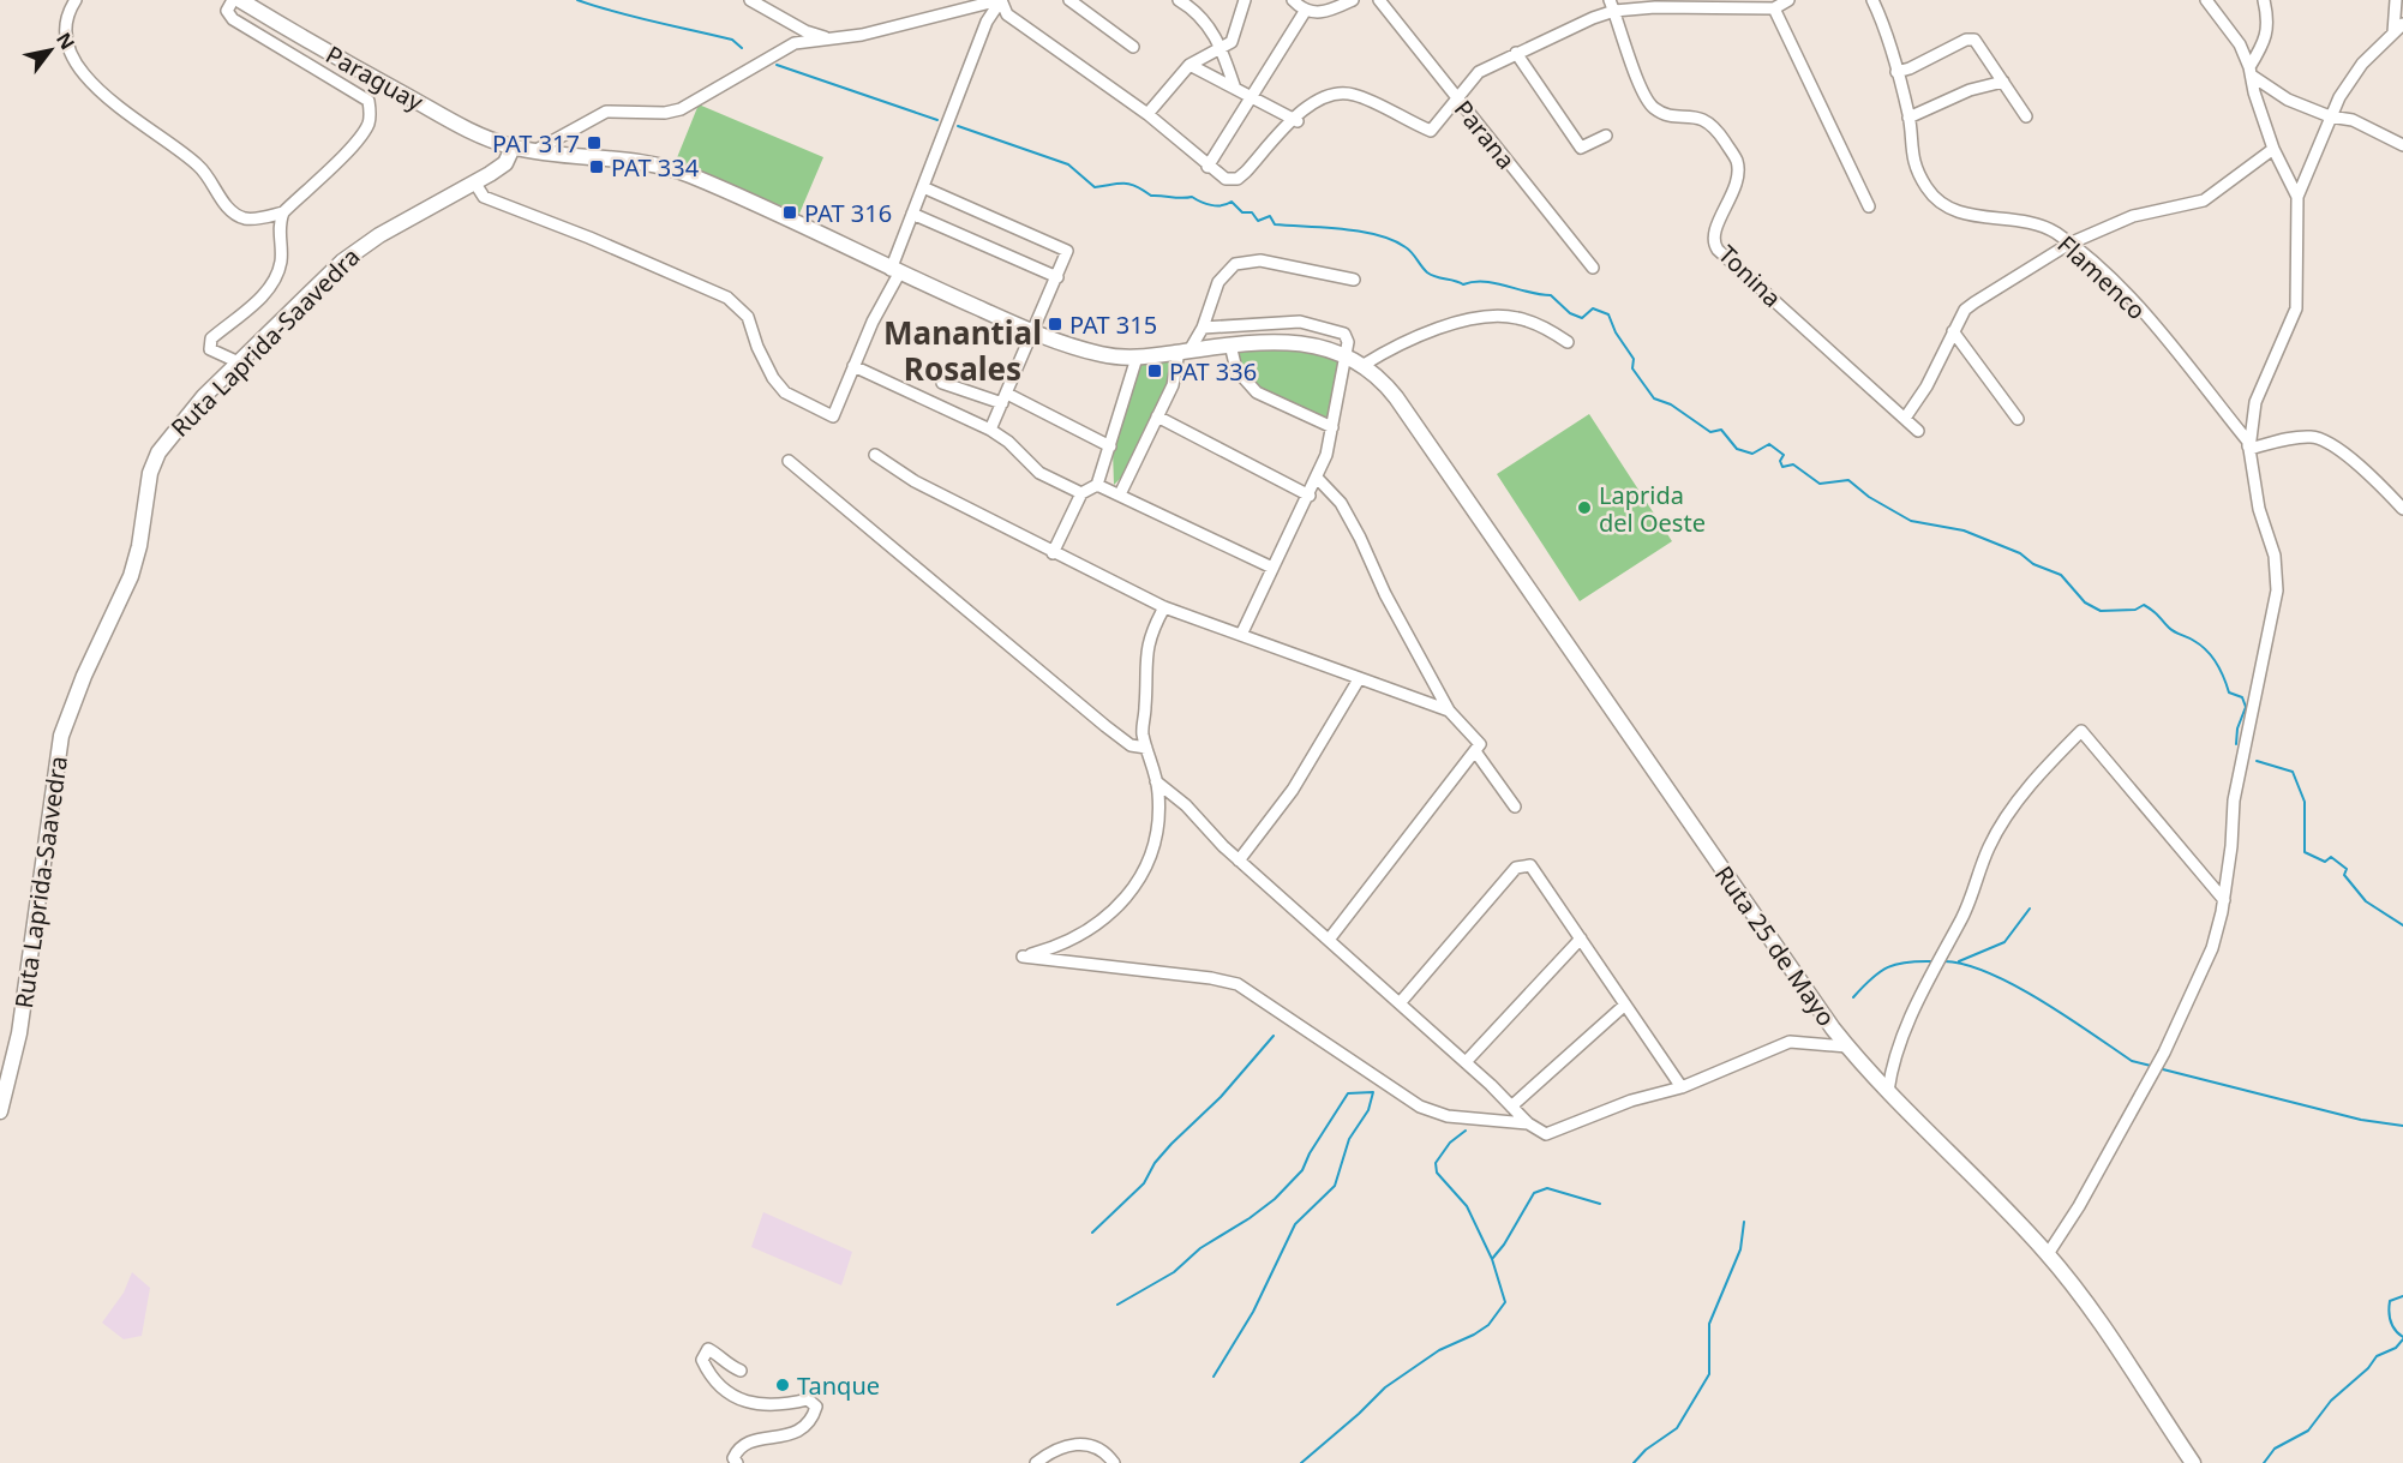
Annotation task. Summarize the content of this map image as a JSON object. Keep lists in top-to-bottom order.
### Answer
{
  "streets": {
    "main road": ["Paraguay", "Ruta Laprida-Saavedra", "Ruta 25 de Mayo"],
    "street": ["Parana", "Tonina", "Flamenco"]
  },
  "crossings": [
    ["Paraguay", "Ruta Laprida-Saavedra"],
    ["Paraguay", "Ruta 25 de Mayo"]
  ],
  "districts": ["Manantial Rosales"],
  "places": {
    "transit": [
      "PAT 317",
      "PAT 334",
      "PAT 316",
      "PAT 315",
      "PAT 336"
    ],
    "other": ["Laprida del Oeste", "Tanque"]
  },
  "north": "top right"
}
